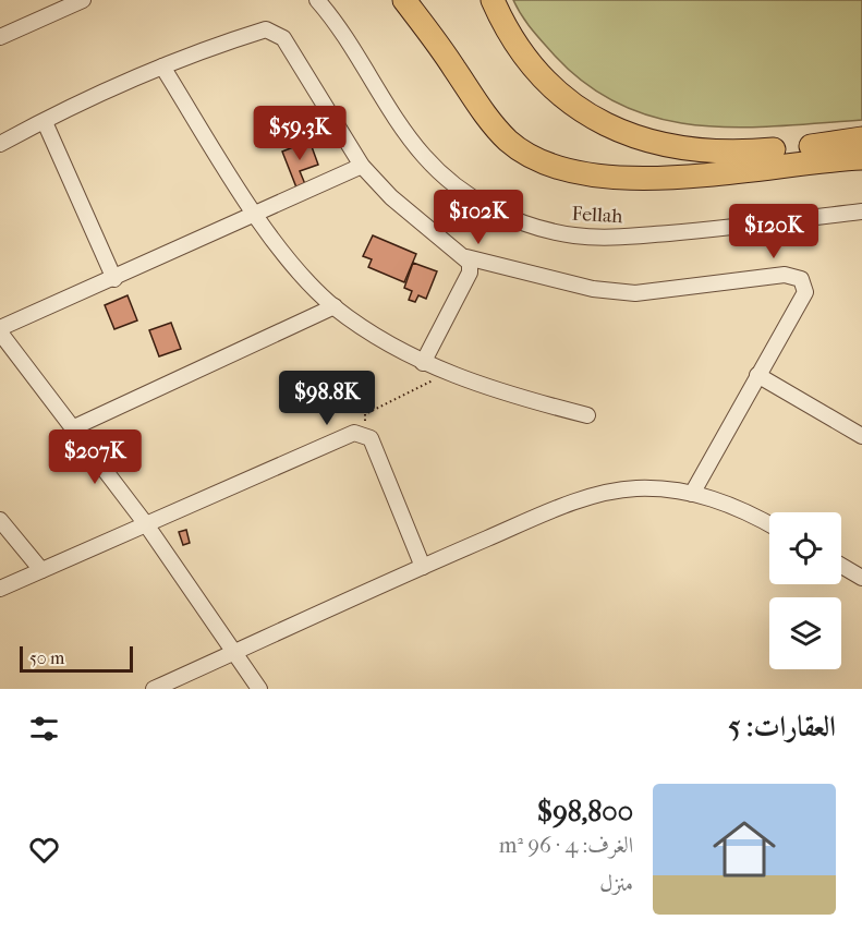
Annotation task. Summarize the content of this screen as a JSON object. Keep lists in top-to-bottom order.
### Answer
{
  "streets": {
    "street": ["Fellah"]
  },
  "scale_bar": "50 m",
  "page": {
    "price": [
      "$59.3K",
      "$102K",
      "$120K",
      "$98.8K",
      "$207K"
    ],
    "scale": "50 m",
    "heading": "العقارات: 5",
    "list": [
      {
        "name": "$98,800",
        "note": "الغرف: 4 · 96 m² · منزل"
      }
    ]
  }
}
